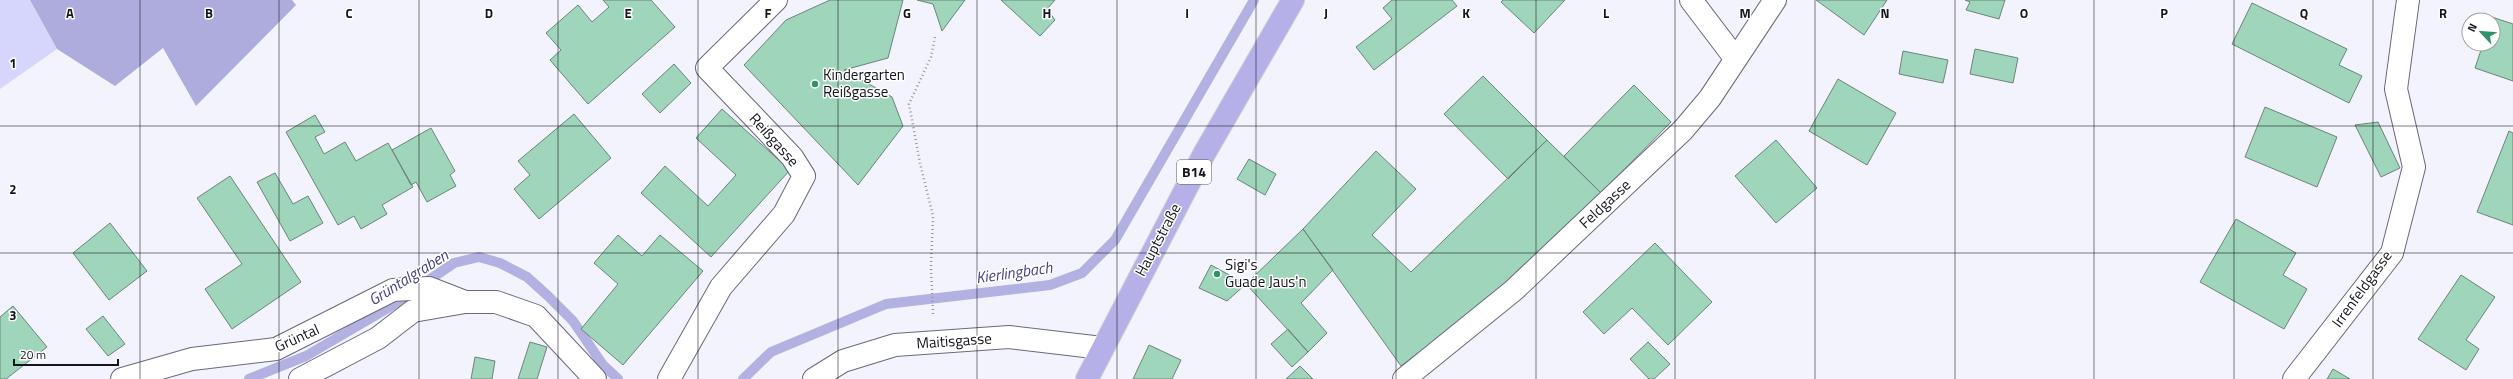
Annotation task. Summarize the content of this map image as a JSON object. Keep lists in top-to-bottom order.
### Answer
{
  "streets": {
    "main road": ["B14", "Hauptstraße"],
    "street": [
      "Reißgasse",
      "Feldgasse",
      "Irrenfeldgasse",
      "Grüntal",
      "Maitisgasse"
    ]
  },
  "crossings": [
    ["Hauptstraße", "Maitisgasse"]
  ],
  "water": ["Kierlingbach", "Grüntalgraben"],
  "places": ["Kindergarten Reißgasse", "Sigi's Guade Jaus'n"],
  "scale_bar": "20 m",
  "north": "top left",
  "grid": {
    "columns": [
      "A",
      "B",
      "C",
      "D",
      "E",
      "F",
      "G",
      "H",
      "I",
      "J",
      "K",
      "L",
      "M",
      "N",
      "O",
      "P",
      "Q",
      "R"
    ],
    "rows": ["1", "2", "3"]
  }
}
